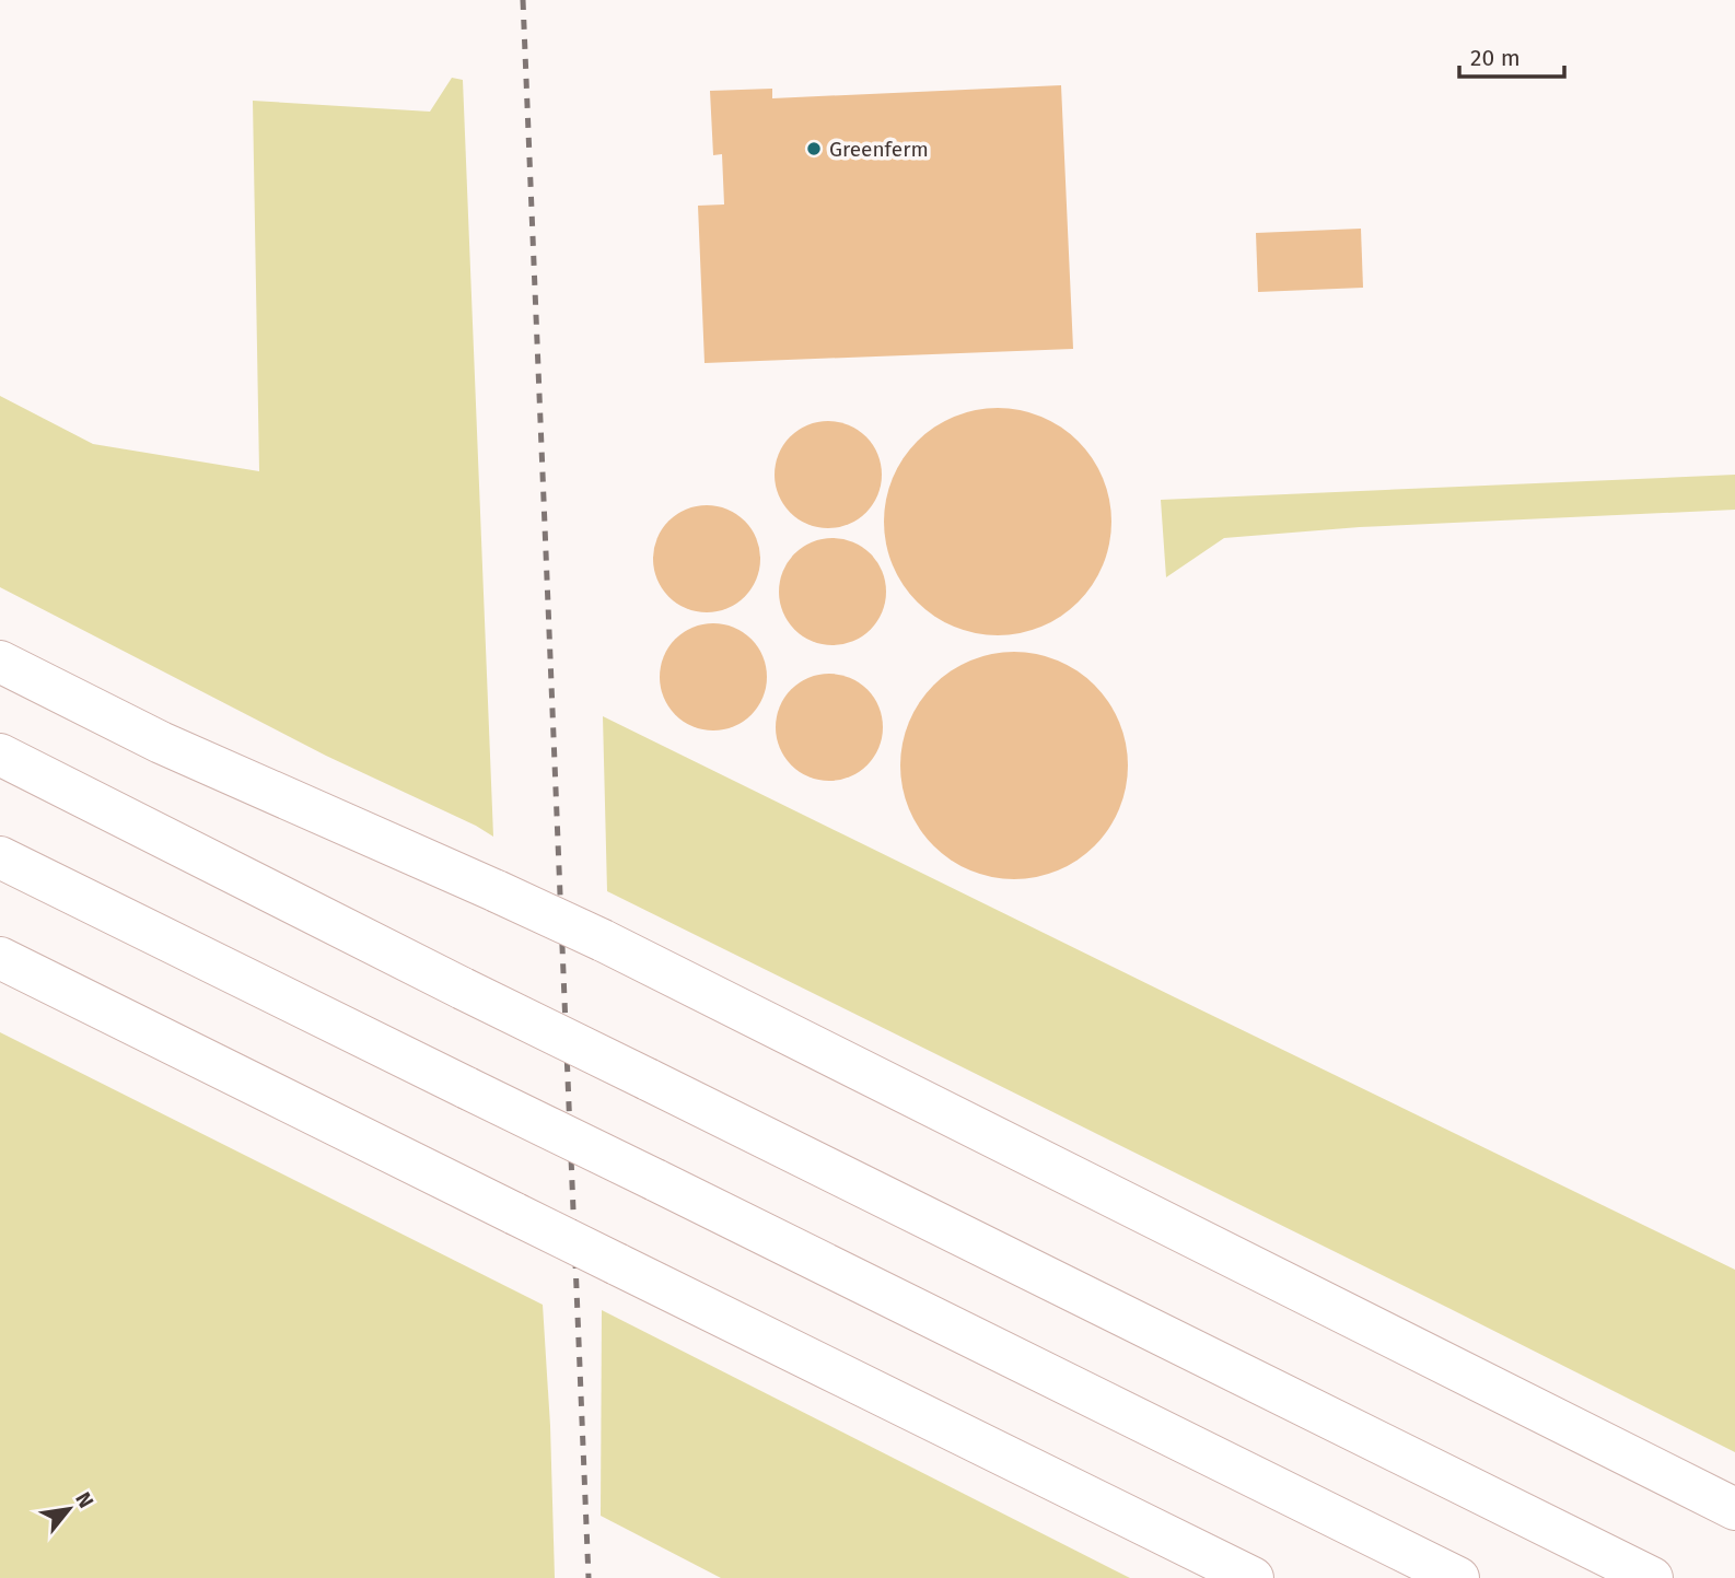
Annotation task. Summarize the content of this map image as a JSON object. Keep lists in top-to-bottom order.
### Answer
{
  "places": ["Greenferm"],
  "scale_bar": "20 m",
  "north": "top right"
}
